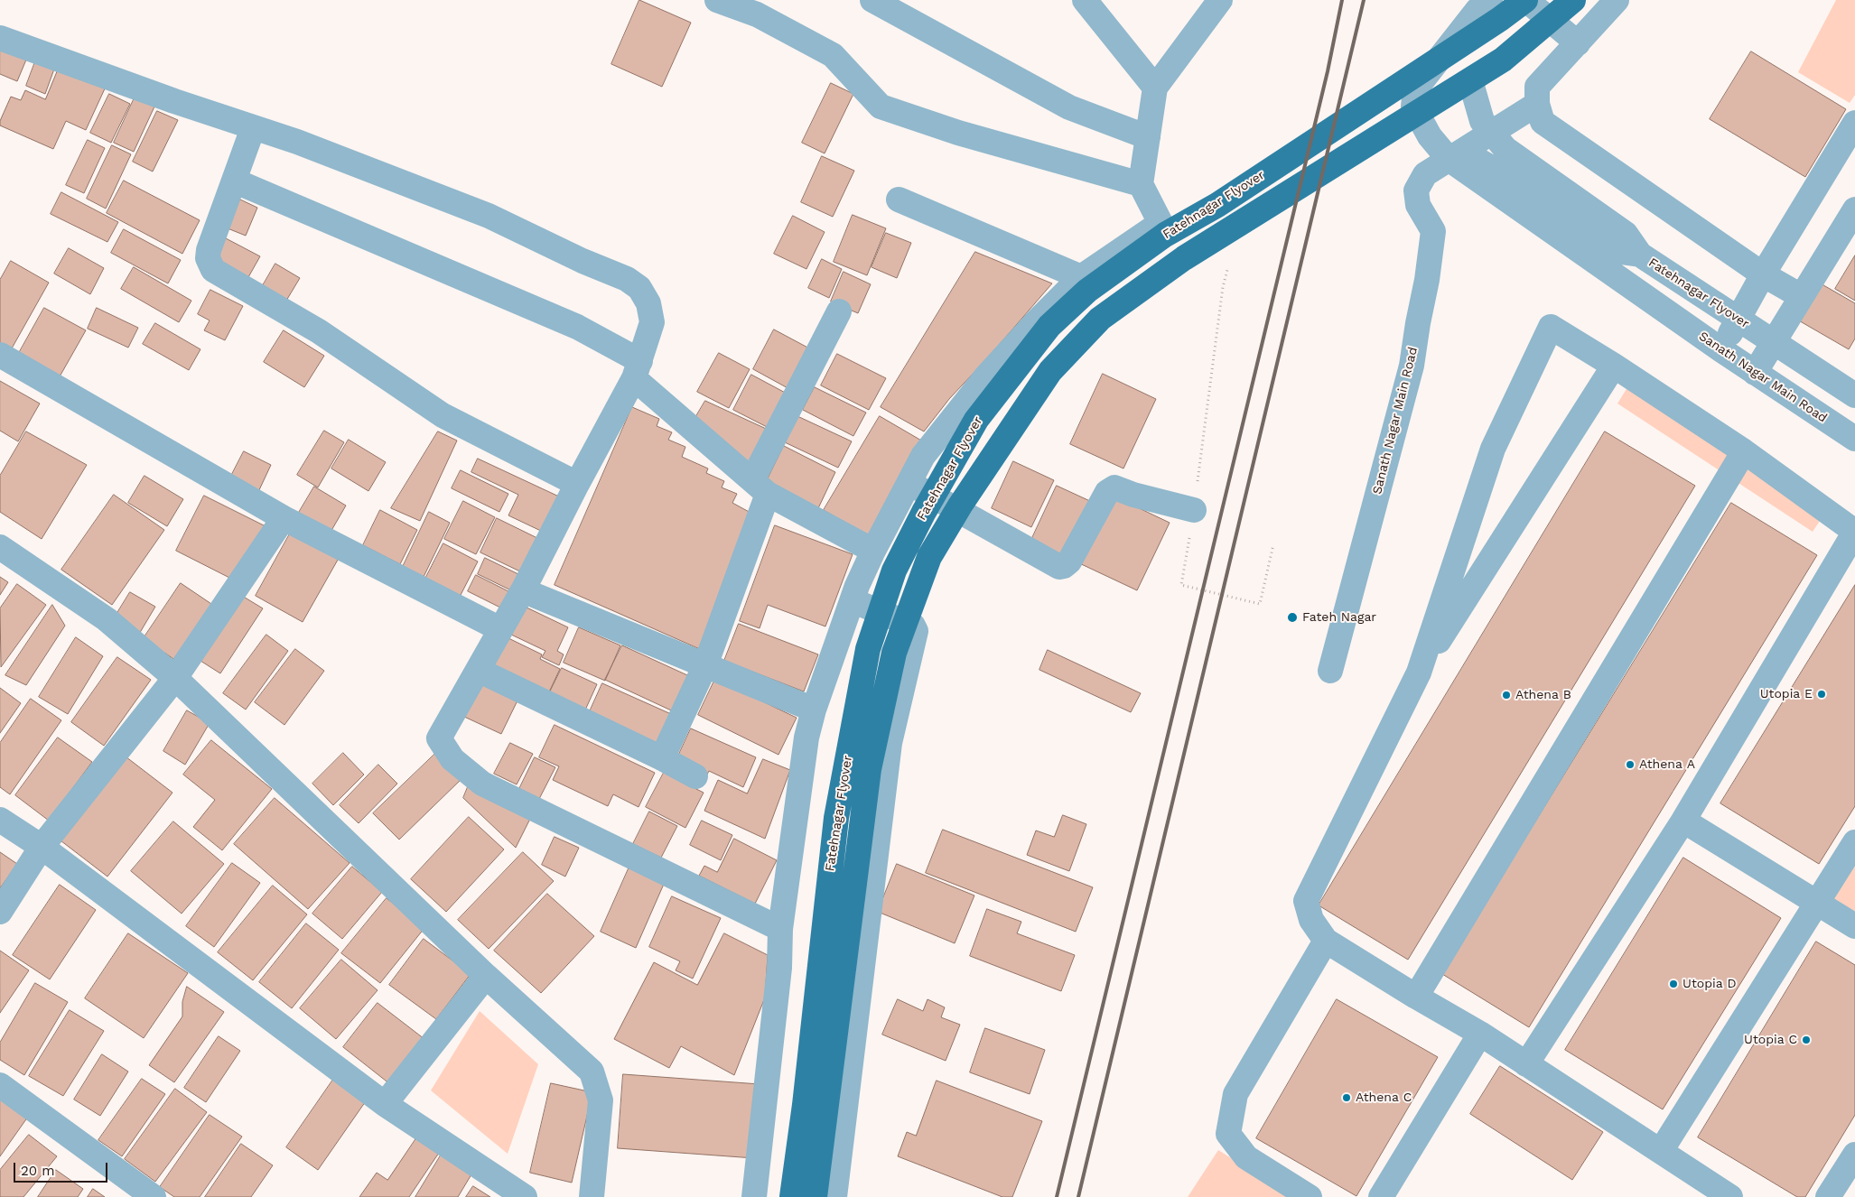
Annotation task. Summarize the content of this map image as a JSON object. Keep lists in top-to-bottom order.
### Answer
{
  "streets": {
    "main road": ["Fatehnagar Flyover"],
    "street": ["Sanath Nagar Main Road"]
  },
  "places": [
    "Fateh Nagar",
    "Utopia E",
    "Athena B",
    "Athena A",
    "Utopia D",
    "Utopia C",
    "Athena C"
  ],
  "scale_bar": "20 m"
}
